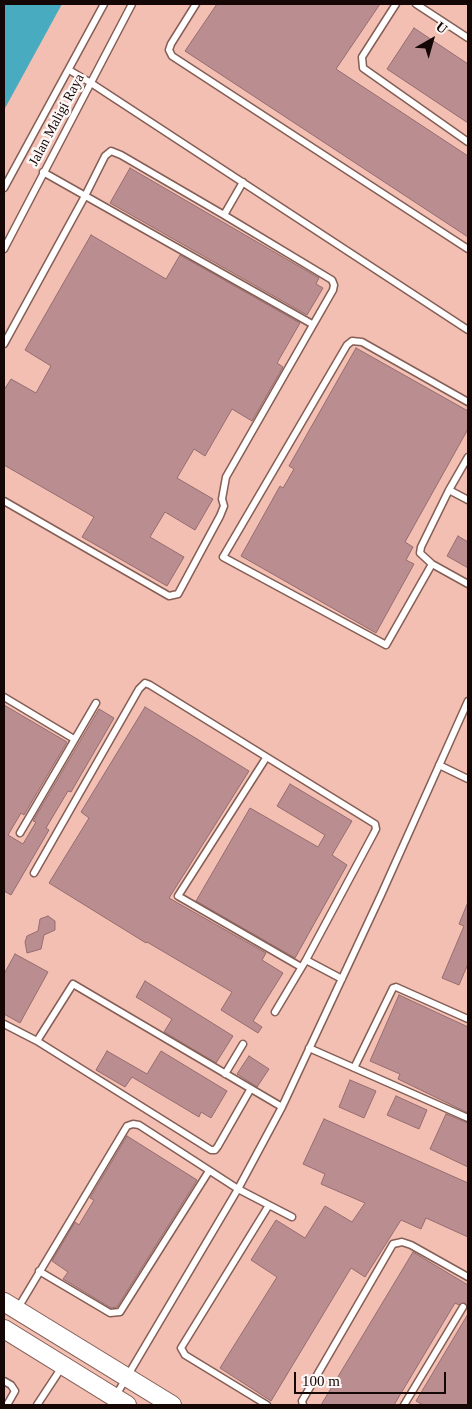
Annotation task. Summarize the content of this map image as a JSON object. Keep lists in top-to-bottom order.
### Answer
{
  "streets": {
    "lane": ["Jalan Maligi Raya"]
  },
  "scale_bar": "100 m",
  "north": "top right"
}
